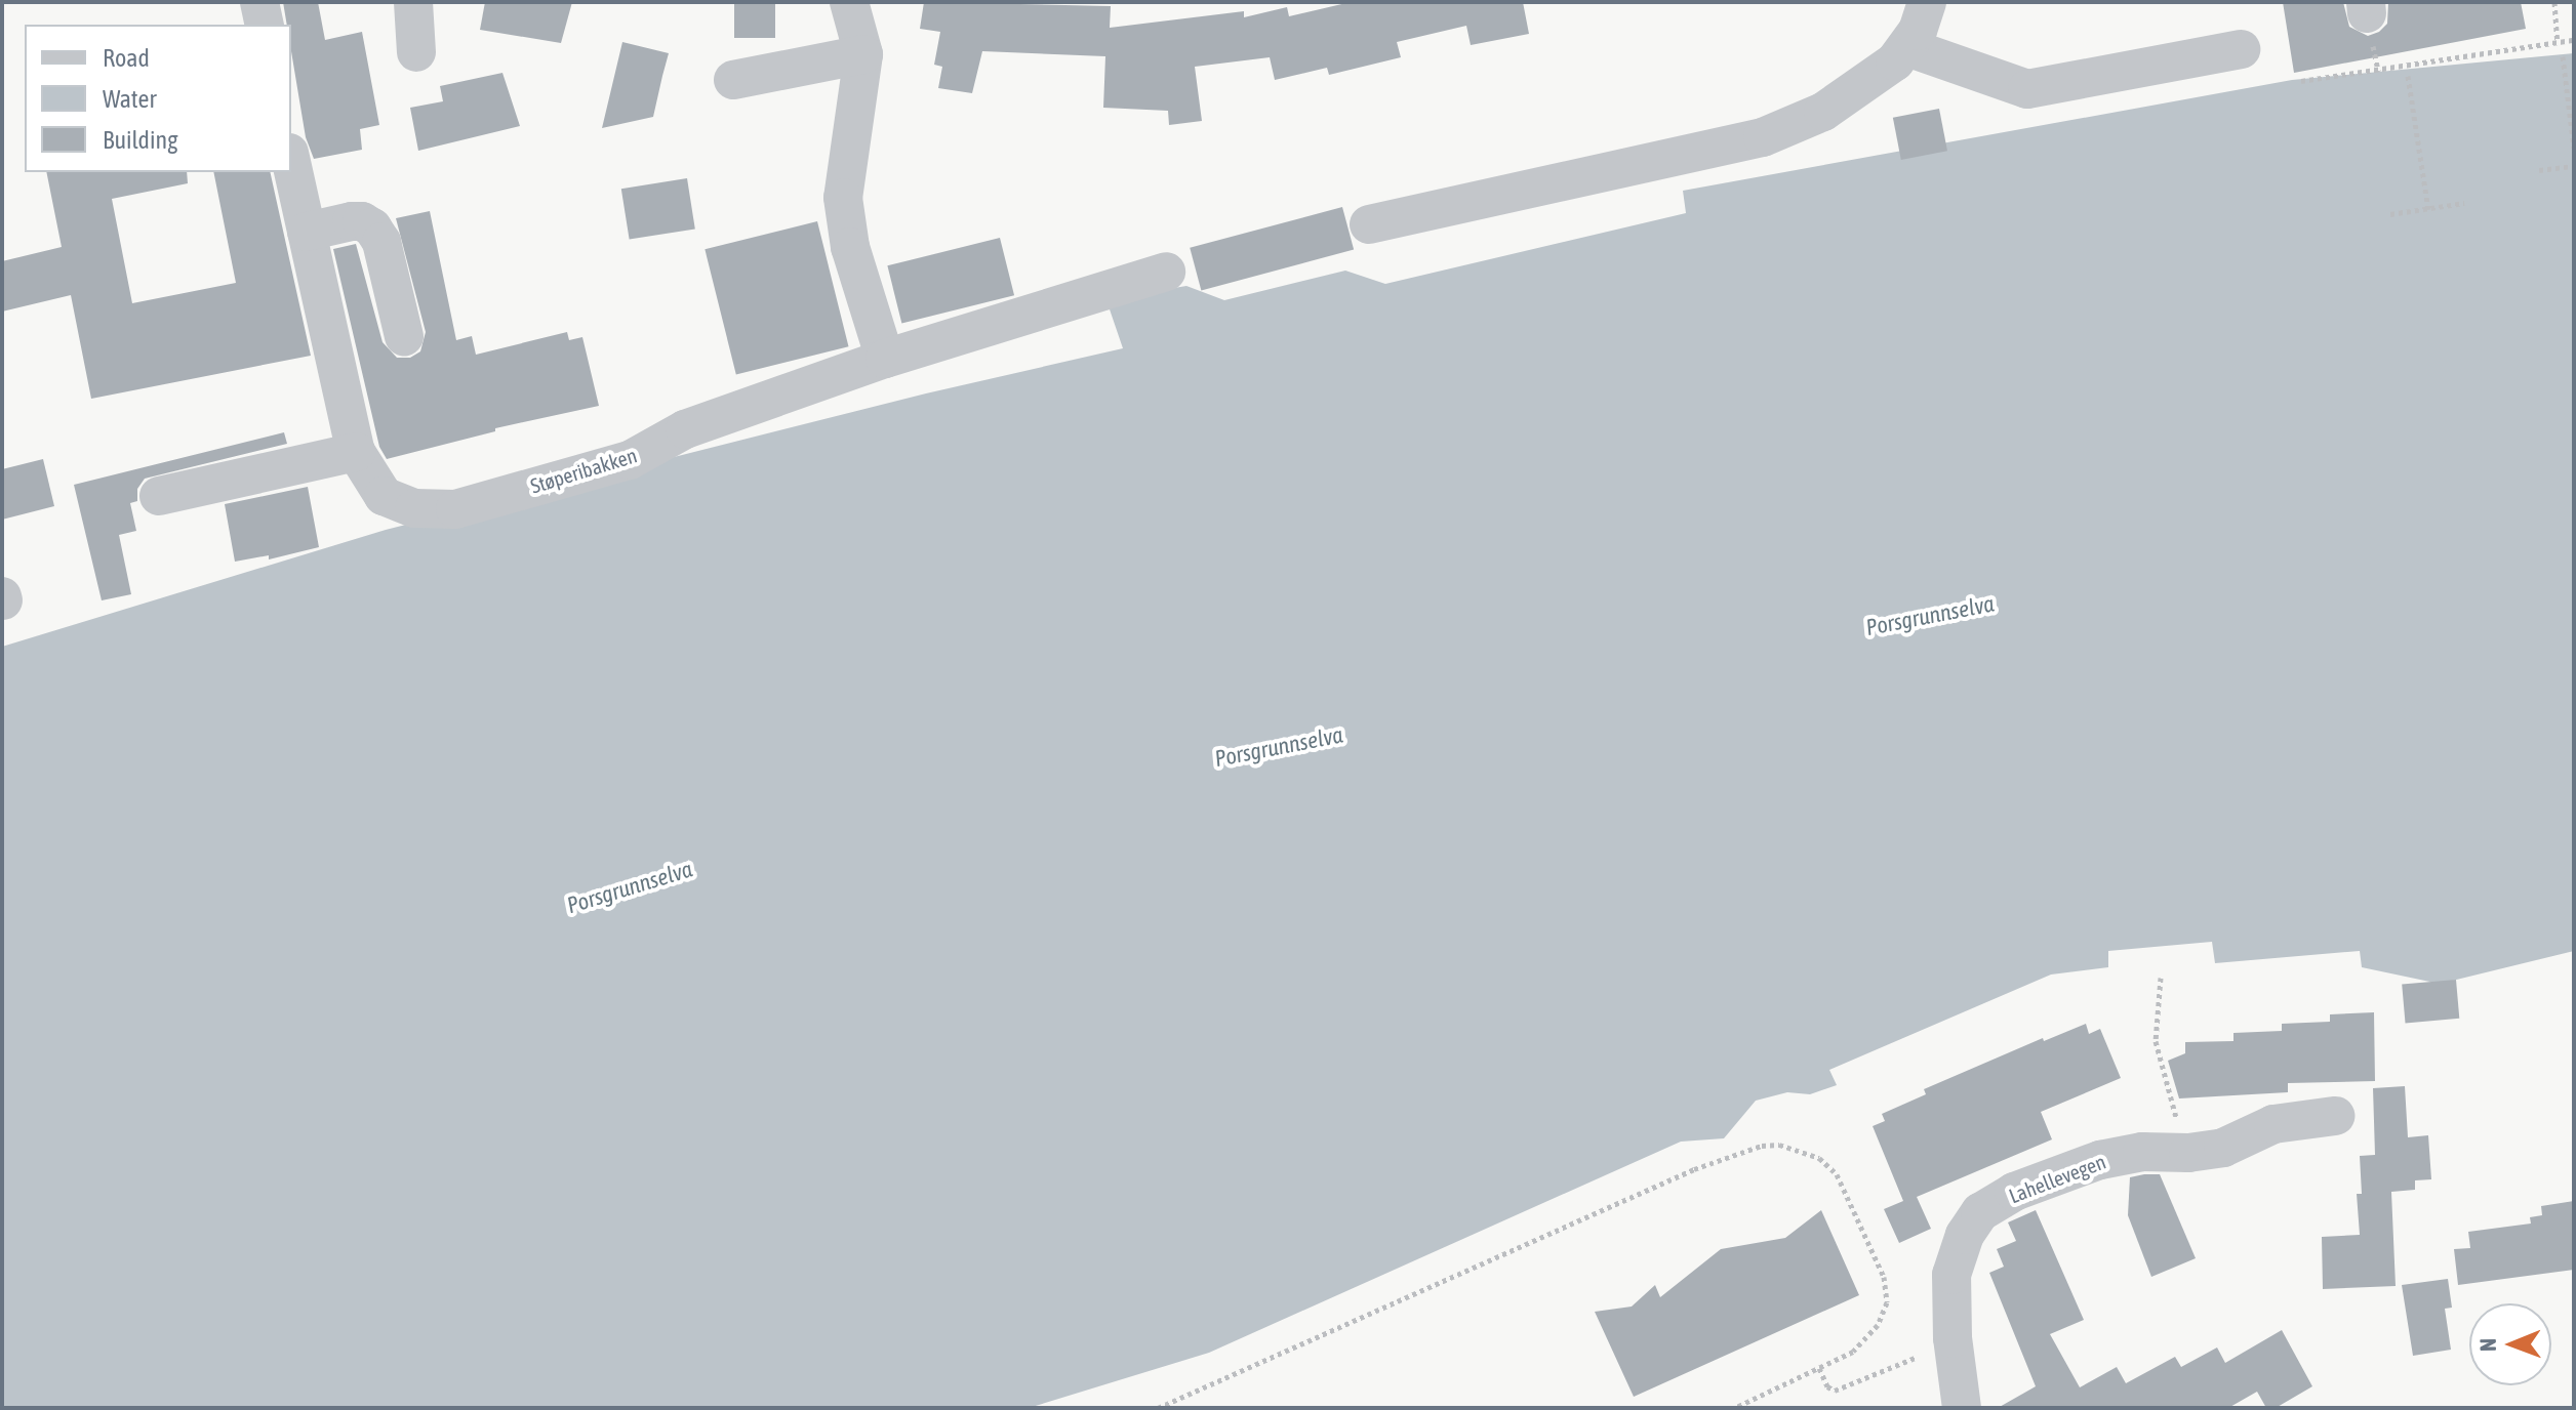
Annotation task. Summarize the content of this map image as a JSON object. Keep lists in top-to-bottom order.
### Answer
{
  "streets": {
    "street": ["Støperibakken", "Lahellevegen"]
  },
  "water": ["Porsgrunnselva"],
  "legend": ["Road", "Water", "Building"],
  "north": "left"
}
